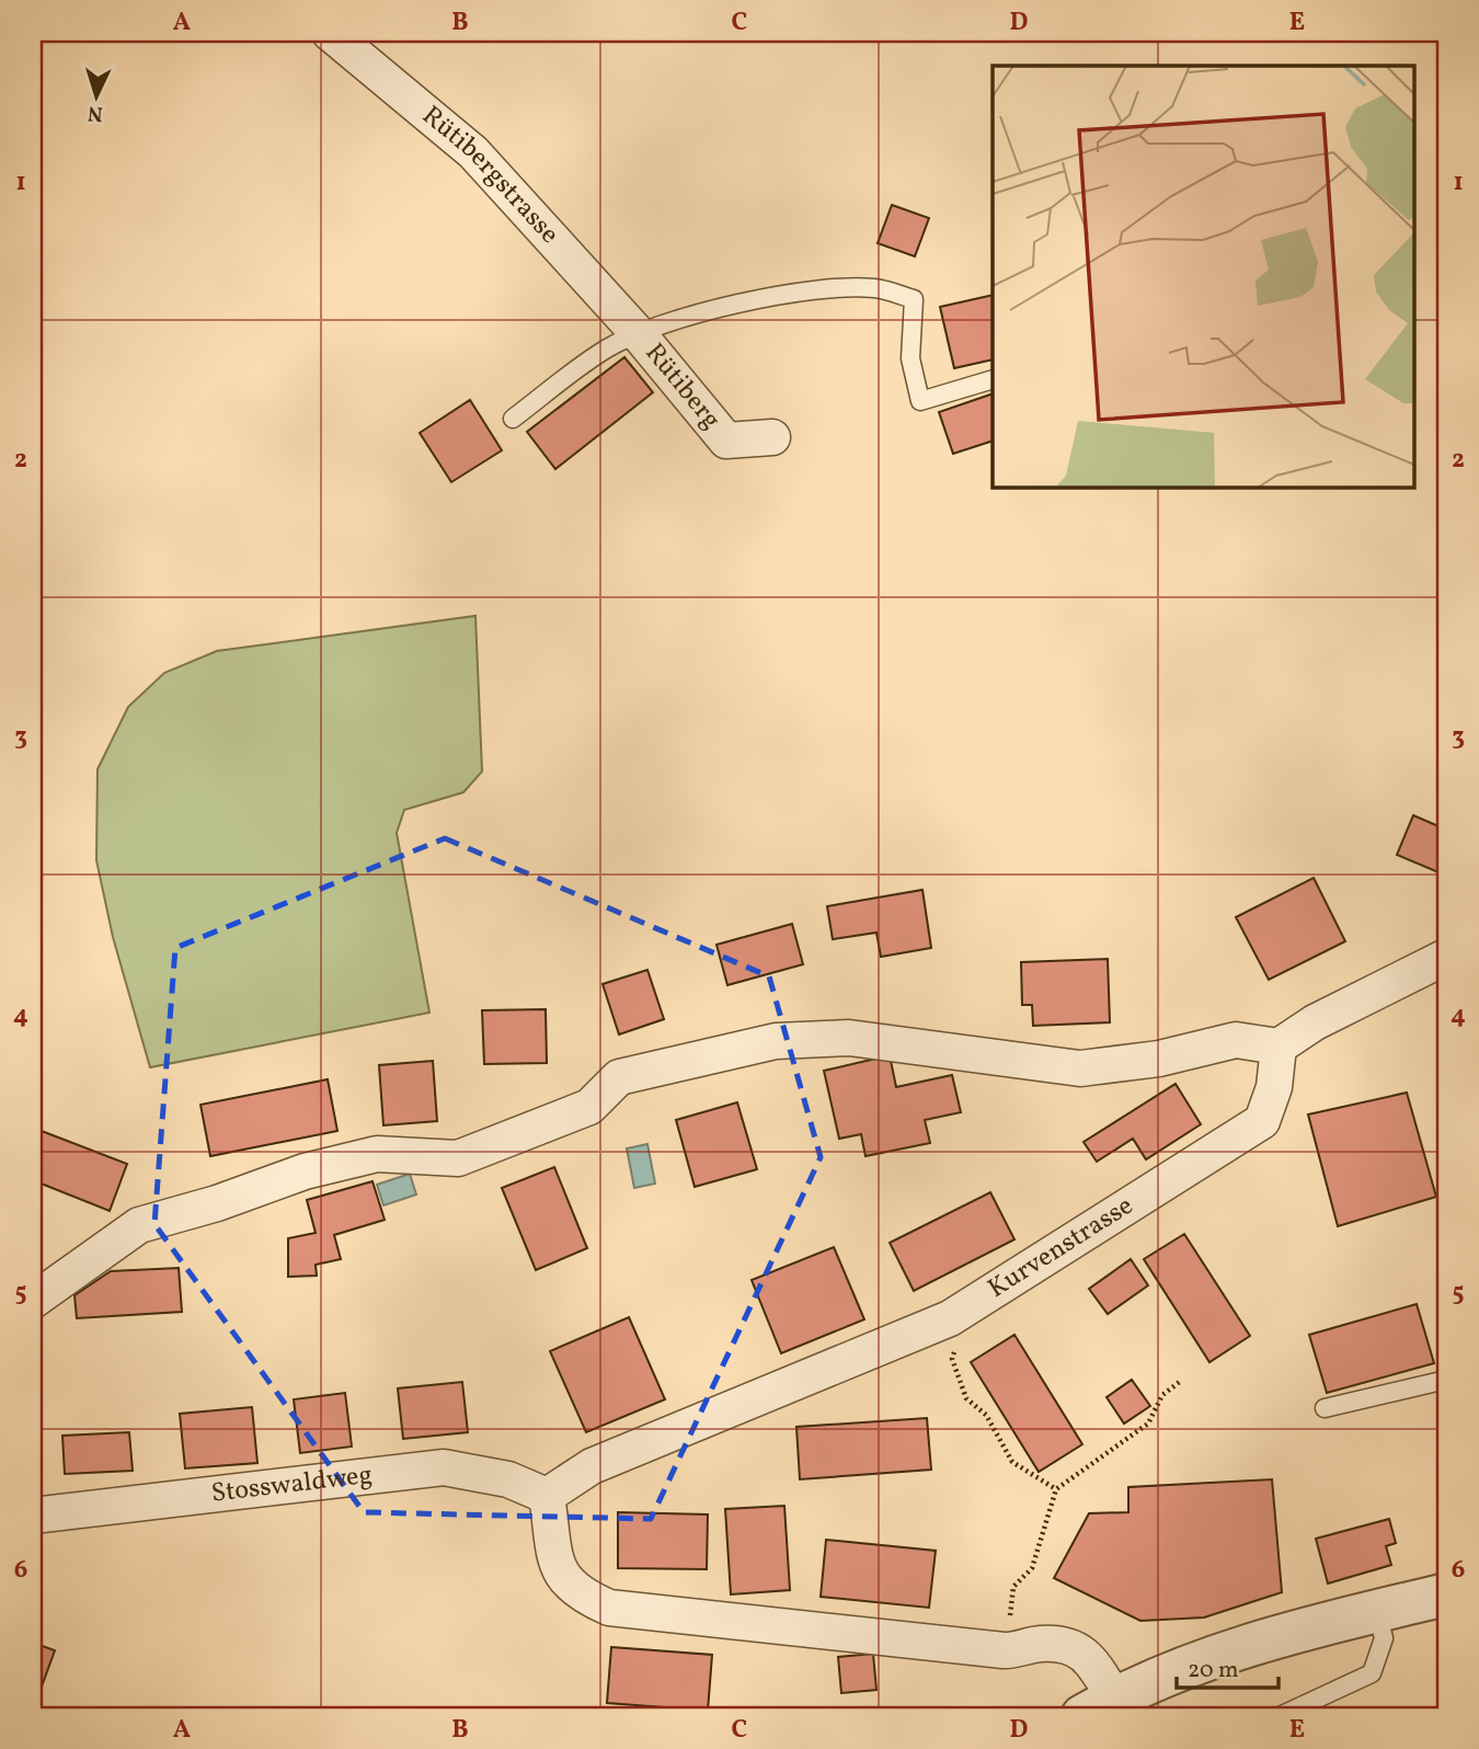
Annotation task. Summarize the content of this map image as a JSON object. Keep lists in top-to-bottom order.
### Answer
{
  "streets": {
    "street": [
      "Rütibergstrasse",
      "Rütiberg",
      "Kurvenstrasse",
      "Stosswaldweg"
    ]
  },
  "crossings": [
    ["Rütibergstrasse", "Rütiberg"],
    ["Kurvenstrasse", "Stosswaldweg"]
  ],
  "scale_bar": "20 m",
  "north": "bottom",
  "grid": {
    "columns": [
      "A",
      "B",
      "C",
      "D",
      "E"
    ],
    "rows": [
      "1",
      "2",
      "3",
      "4",
      "5",
      "6"
    ]
  }
}
